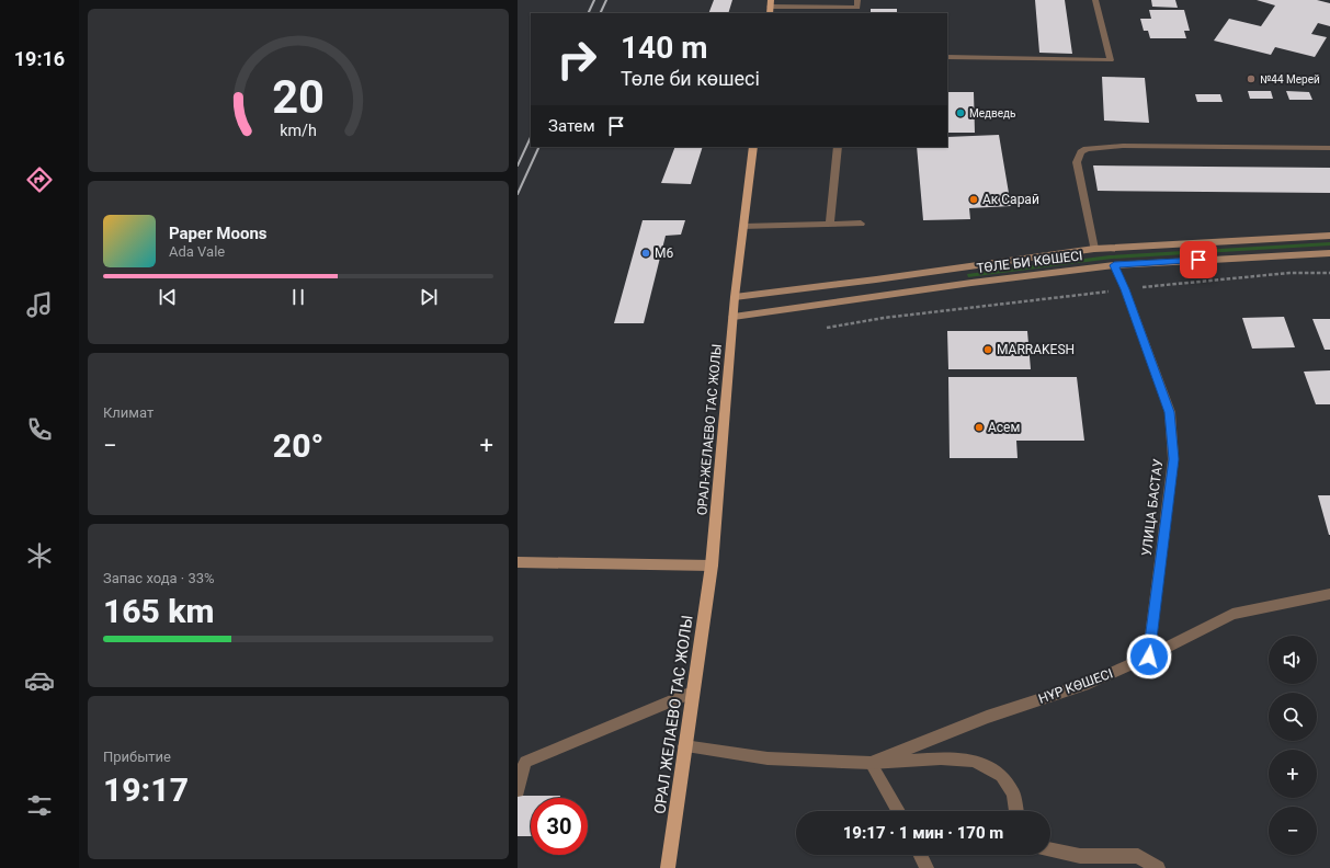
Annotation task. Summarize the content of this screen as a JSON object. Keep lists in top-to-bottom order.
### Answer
{
  "streets": {
    "main road": ["ТӨЛЕ БИ КӨШЕСІ", "ОРАЛ-ЖЕЛАЕВО ТАС ЖОЛЫ", "ОРАЛ ЖЕЛАЕВО ТАС ЖОЛЫ"],
    "street": ["УЛИЦА БАСТАУ", "НҰР КӨШЕСІ"]
  },
  "crossings": [
    ["ТӨЛЕ БИ КӨШЕСІ", "ОРАЛ-ЖЕЛАЕВО ТАС ЖОЛЫ"],
    ["ТӨЛЕ БИ КӨШЕСІ", "УЛИЦА БАСТАУ"],
    ["ОРАЛ-ЖЕЛАЕВО ТАС ЖОЛЫ", "ОРАЛ ЖЕЛАЕВО ТАС ЖОЛЫ"],
    ["УЛИЦА БАСТАУ", "НҰР КӨШЕСІ"]
  ],
  "places": [
    "№44 Мерей",
    "Медведь",
    "Ак Сарай",
    "М6",
    "MARRAKESH",
    "Асем"
  ],
  "page": {
    "tabs": "19:16",
    "turn": ["140 m", "Төле би көшесі"],
    "then": "Затем",
    "song": ["Paper Moons", "Ada Vale"],
    "tile": [
      "Климат",
      ["Запас хода · 33%", "165 km"],
      ["Прибытие", "19:17"]
    ],
    "heat": ["−", "20°", "+"],
    "map_buttons": ["+", "−"],
    "limit": "30",
    "trip": "19:17 · 1 мин · 170 m",
    "gauge": ["20", "km/h"]
  }
}
